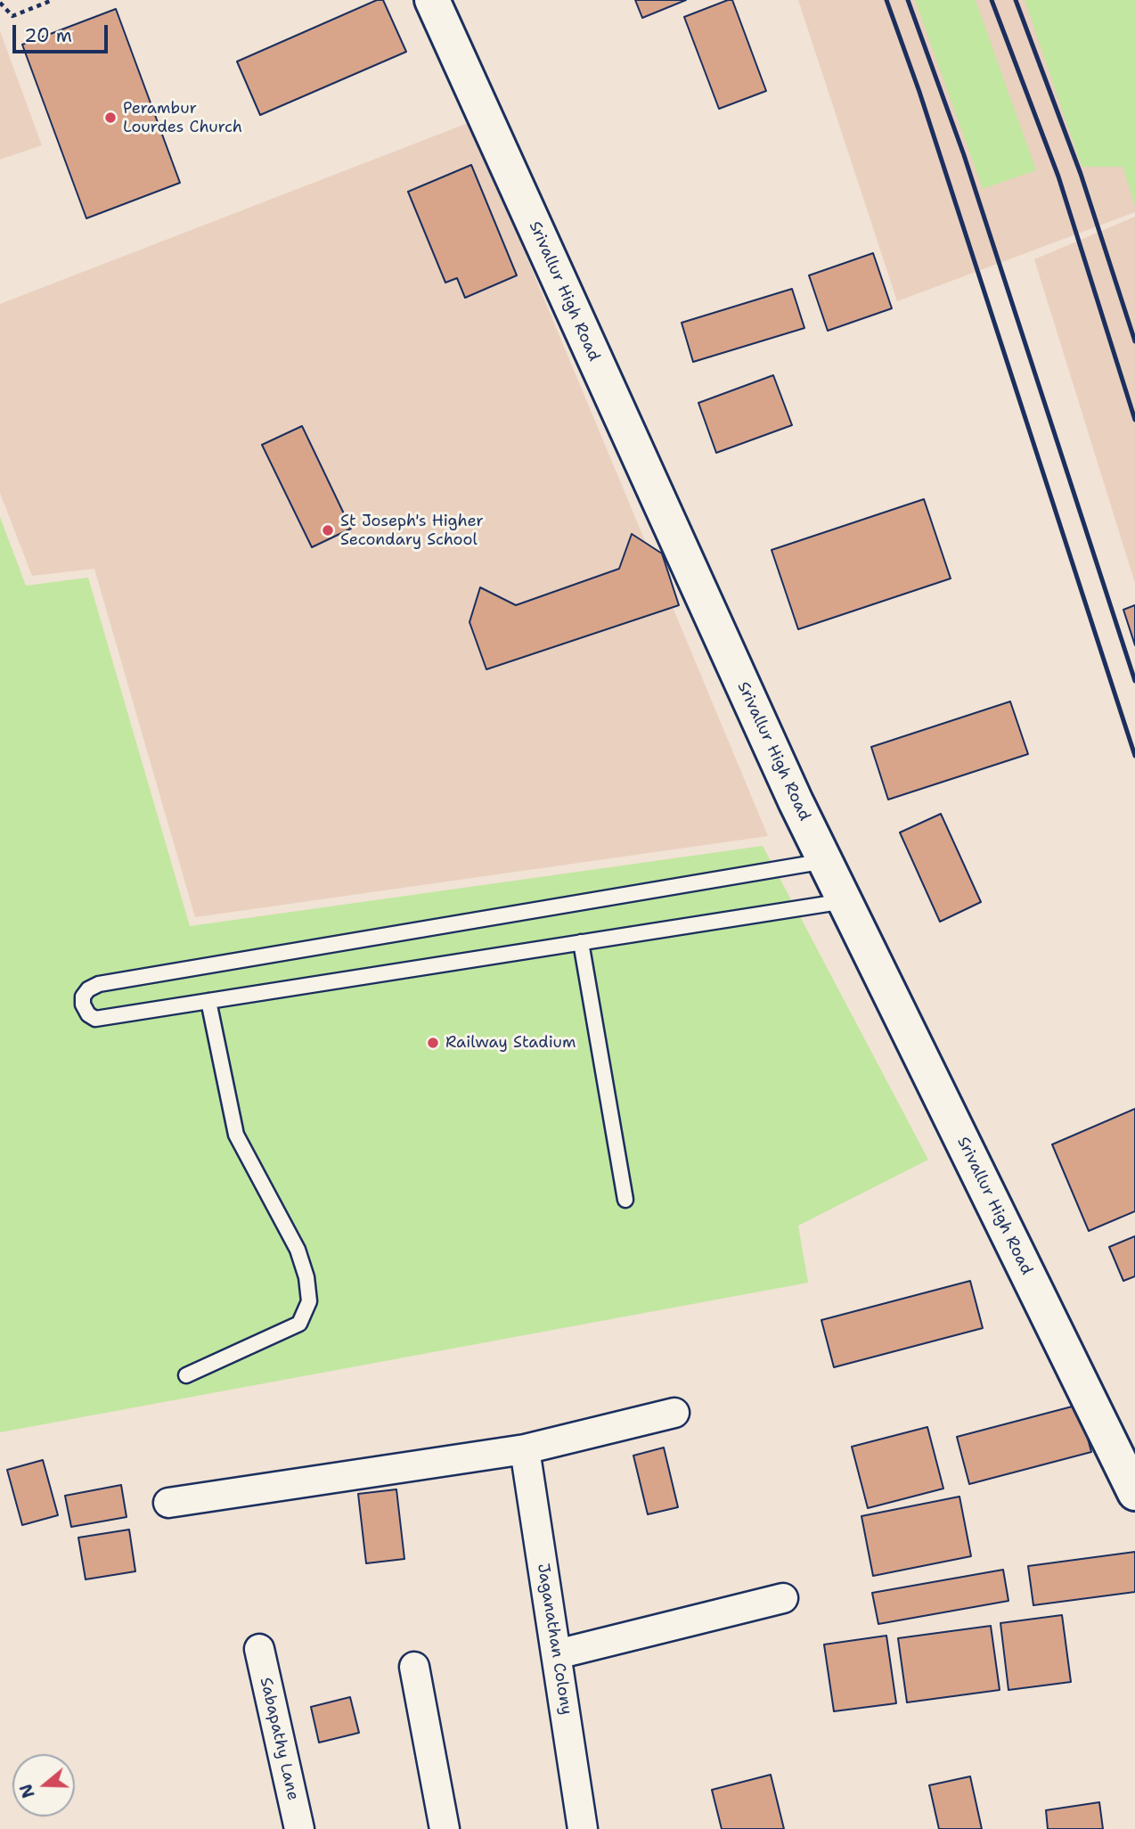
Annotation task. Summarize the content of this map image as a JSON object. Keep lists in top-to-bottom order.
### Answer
{
  "streets": {
    "street": ["Srivallur High Road", "Jaganathan Colony", "Sabapathy Lane"]
  },
  "places": ["Perambur Lourdes Church", "St Joseph's Higher Secondary School", "Railway Stadium"],
  "scale_bar": "20 m",
  "north": "left"
}
